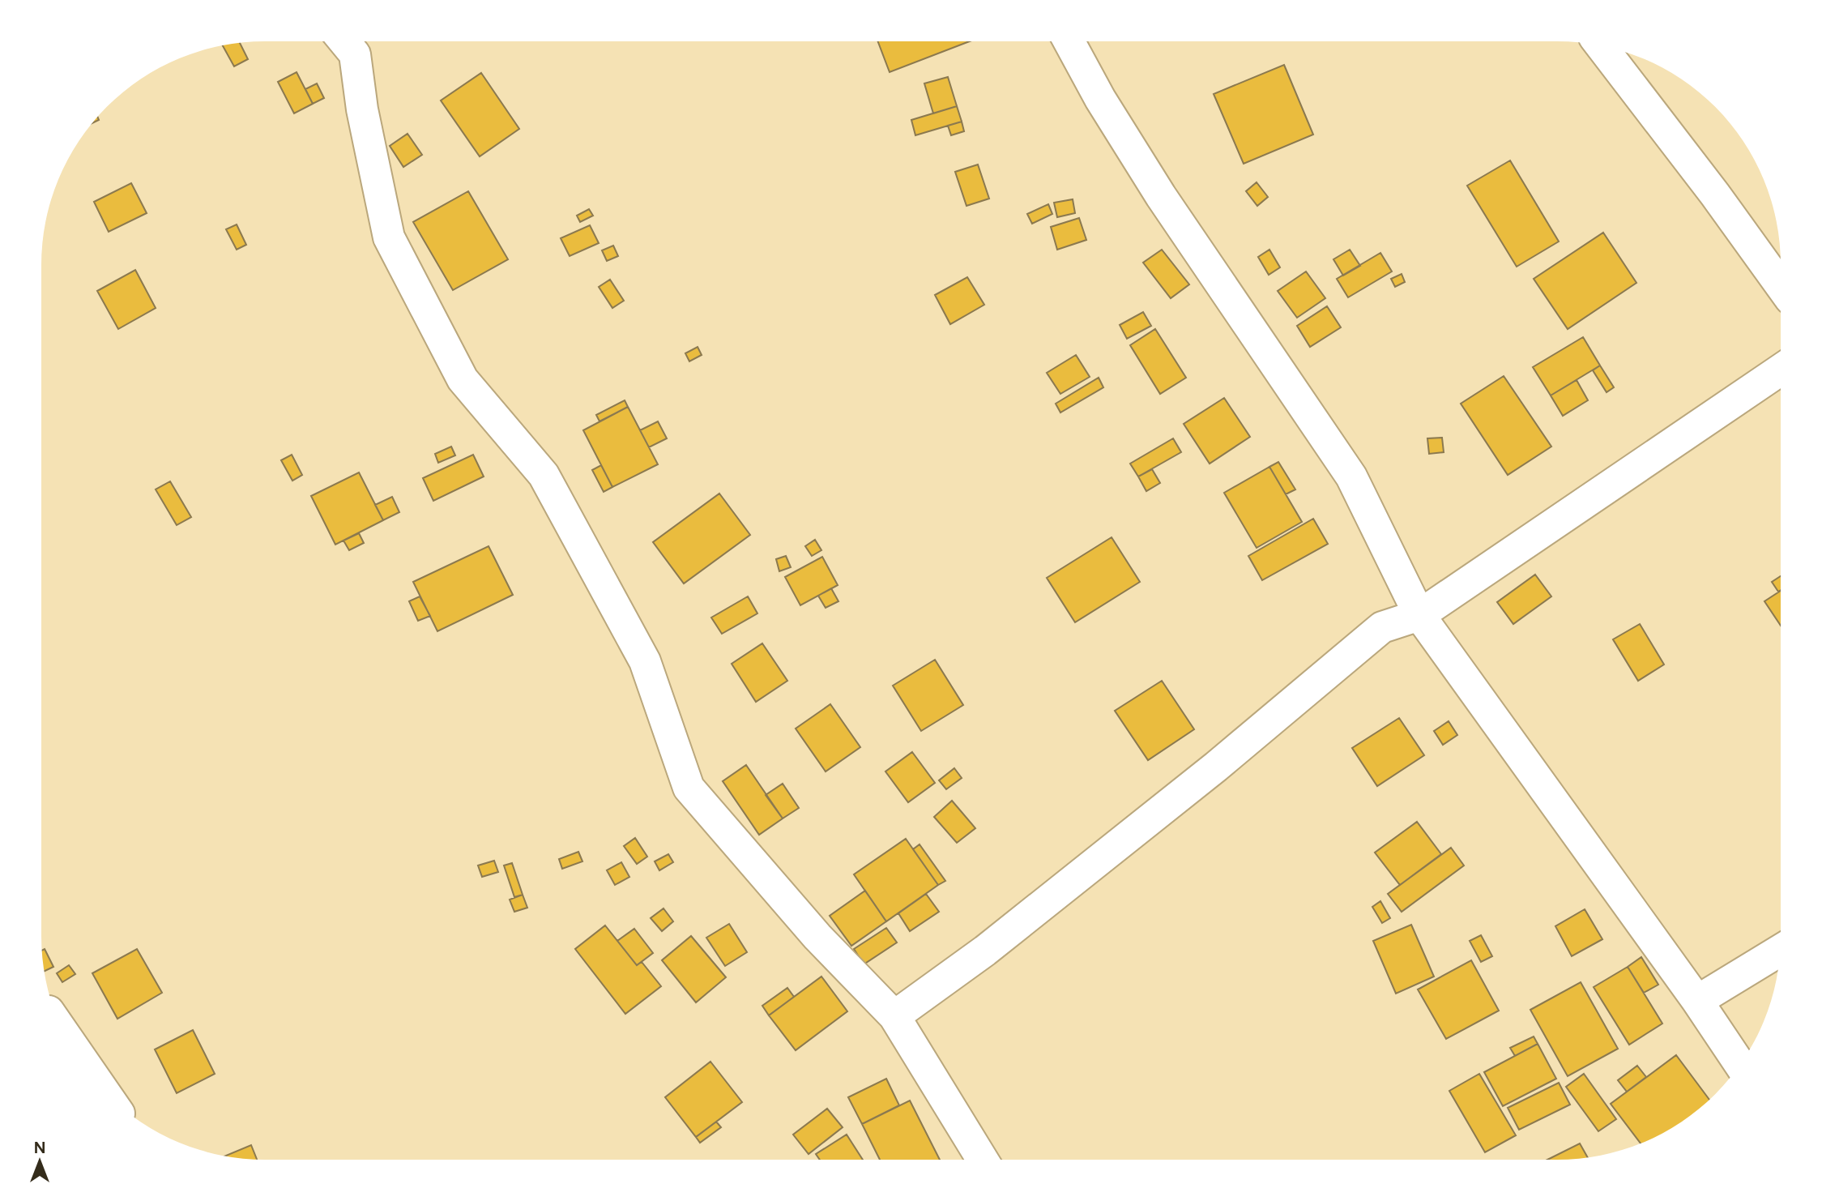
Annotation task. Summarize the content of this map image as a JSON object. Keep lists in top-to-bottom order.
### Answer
{
  "north": "top"
}
